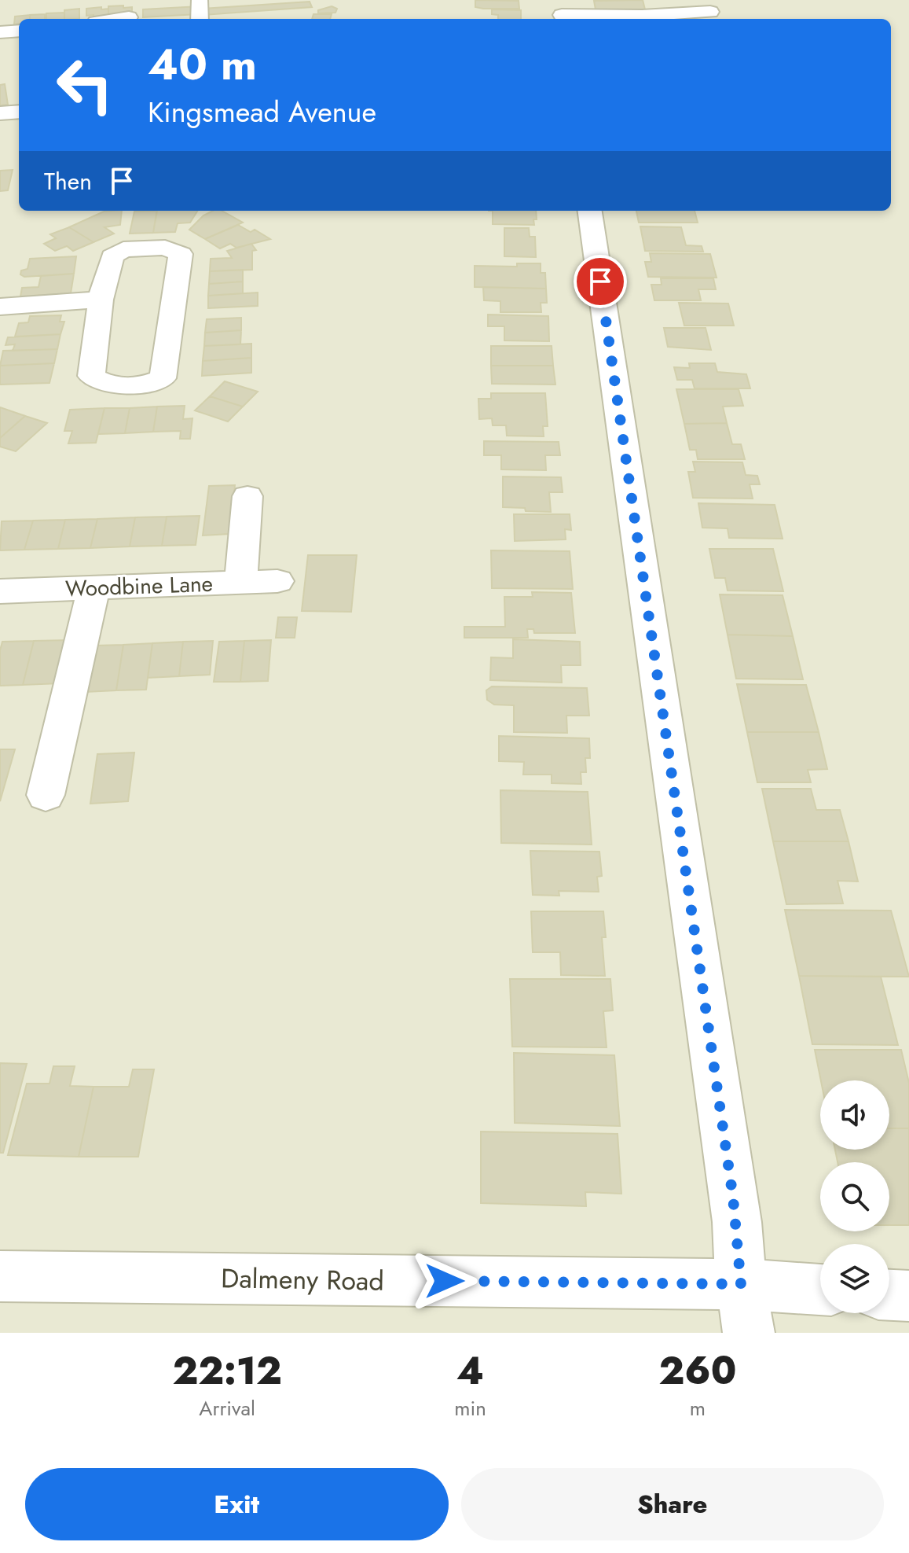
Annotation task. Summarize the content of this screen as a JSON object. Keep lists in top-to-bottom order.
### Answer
{
  "streets": {
    "street": ["Woodbine Lane", "Dalmeny Road"]
  },
  "page": {
    "turn": ["40 m", "Kingsmead Avenue"],
    "then": "Then",
    "eta": [
      "22:12",
      "Arrival",
      "4",
      "min",
      "260",
      "m"
    ],
    "buttons": ["Exit", "Share"]
  }
}
